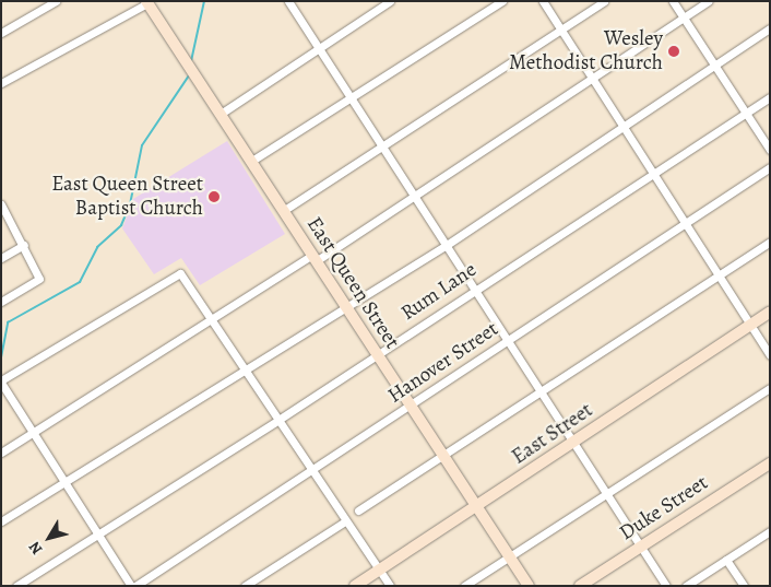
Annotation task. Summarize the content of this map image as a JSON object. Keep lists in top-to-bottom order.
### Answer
{
  "streets": {
    "main road": ["East Queen Street", "East Street", "Duke Street"],
    "street": ["Rum Lane", "Hanover Street"]
  },
  "crossings": [
    ["East Queen Street", "Rum Lane"],
    ["East Queen Street", "Hanover Street"],
    ["East Queen Street", "East Street"]
  ],
  "places": ["Wesley Methodist Church", "East Queen Street Baptist Church"],
  "north": "bottom left"
}
